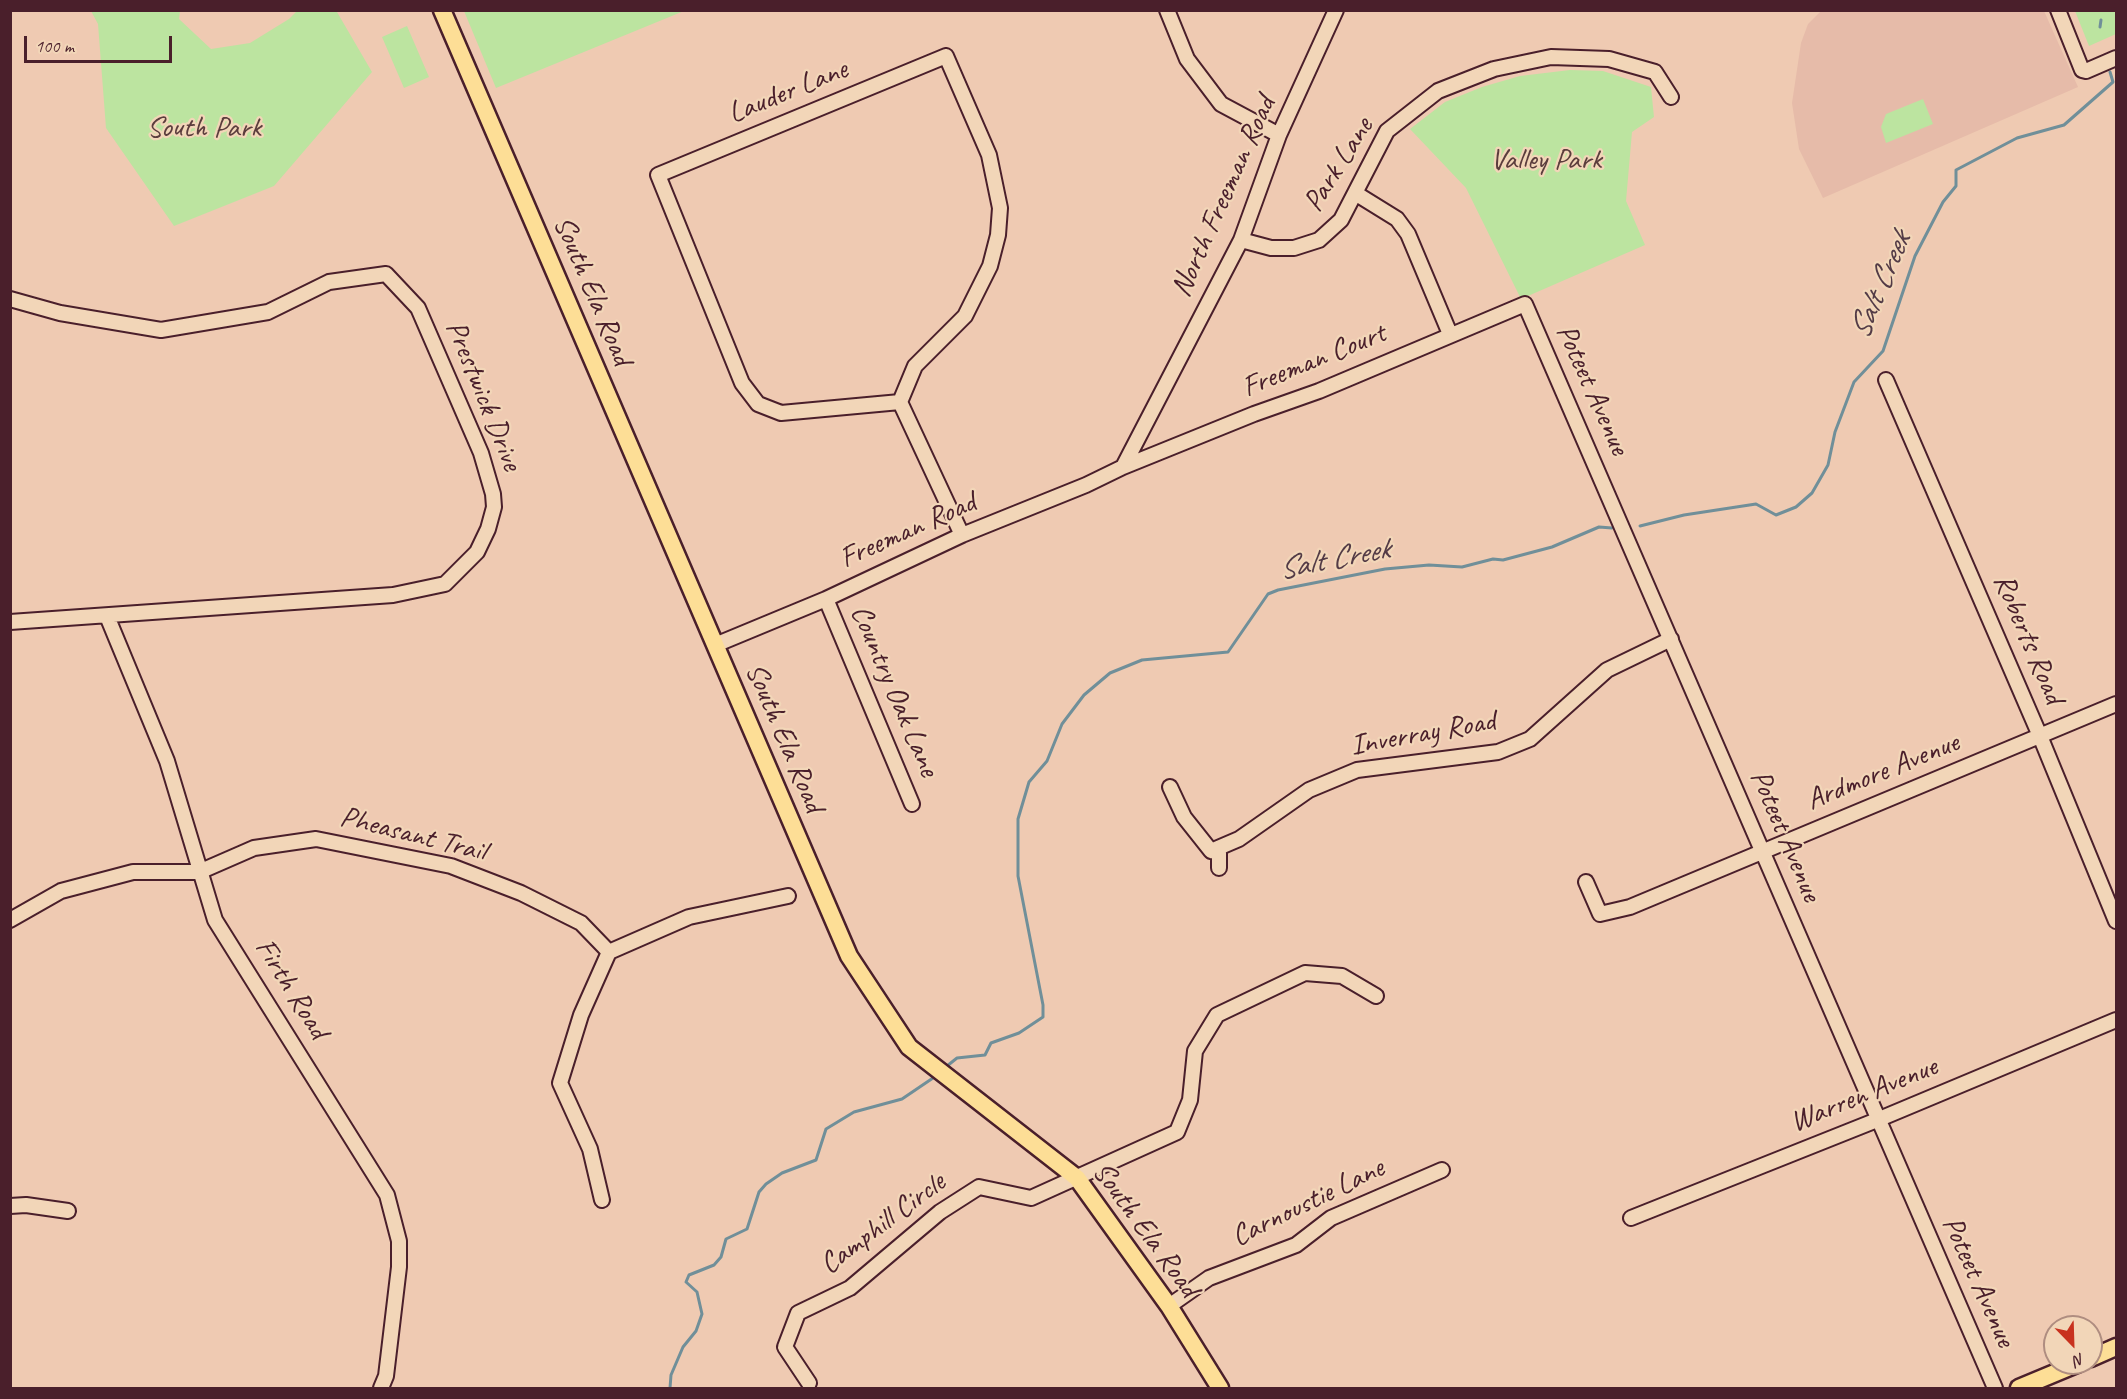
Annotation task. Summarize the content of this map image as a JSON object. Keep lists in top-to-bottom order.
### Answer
{
  "streets": {
    "main road": ["South Ela Road"],
    "street": [
      "Lauder Lane",
      "Park Lane",
      "North Freeman Road",
      "Freeman Court",
      "Poteet Avenue",
      "Prestwick Drive",
      "Freeman Road",
      "Roberts Road",
      "Country Oak Lane",
      "Inverray Road",
      "Ardmore Avenue",
      "Pheasant Trail",
      "Firth Road",
      "Warren Avenue",
      "Carnoustie Lane",
      "Camphill Circle"
    ]
  },
  "crossings": [
    ["Park Lane", "North Freeman Road"],
    ["North Freeman Road", "Freeman Court"],
    ["North Freeman Road", "Freeman Road"],
    ["South Ela Road", "Freeman Road"],
    ["South Ela Road", "Carnoustie Lane"],
    ["South Ela Road", "Camphill Circle"],
    ["Freeman Court", "Poteet Avenue"],
    ["Freeman Court", "Freeman Road"],
    ["Poteet Avenue", "Inverray Road"],
    ["Poteet Avenue", "Ardmore Avenue"],
    ["Poteet Avenue", "Warren Avenue"],
    ["Prestwick Drive", "Firth Road"],
    ["Freeman Road", "Country Oak Lane"],
    ["Roberts Road", "Ardmore Avenue"],
    ["Pheasant Trail", "Firth Road"]
  ],
  "water": ["Salt Creek"],
  "parks": ["South Park", "Valley Park"],
  "scale_bar": "100 m",
  "north": "bottom right"
}
